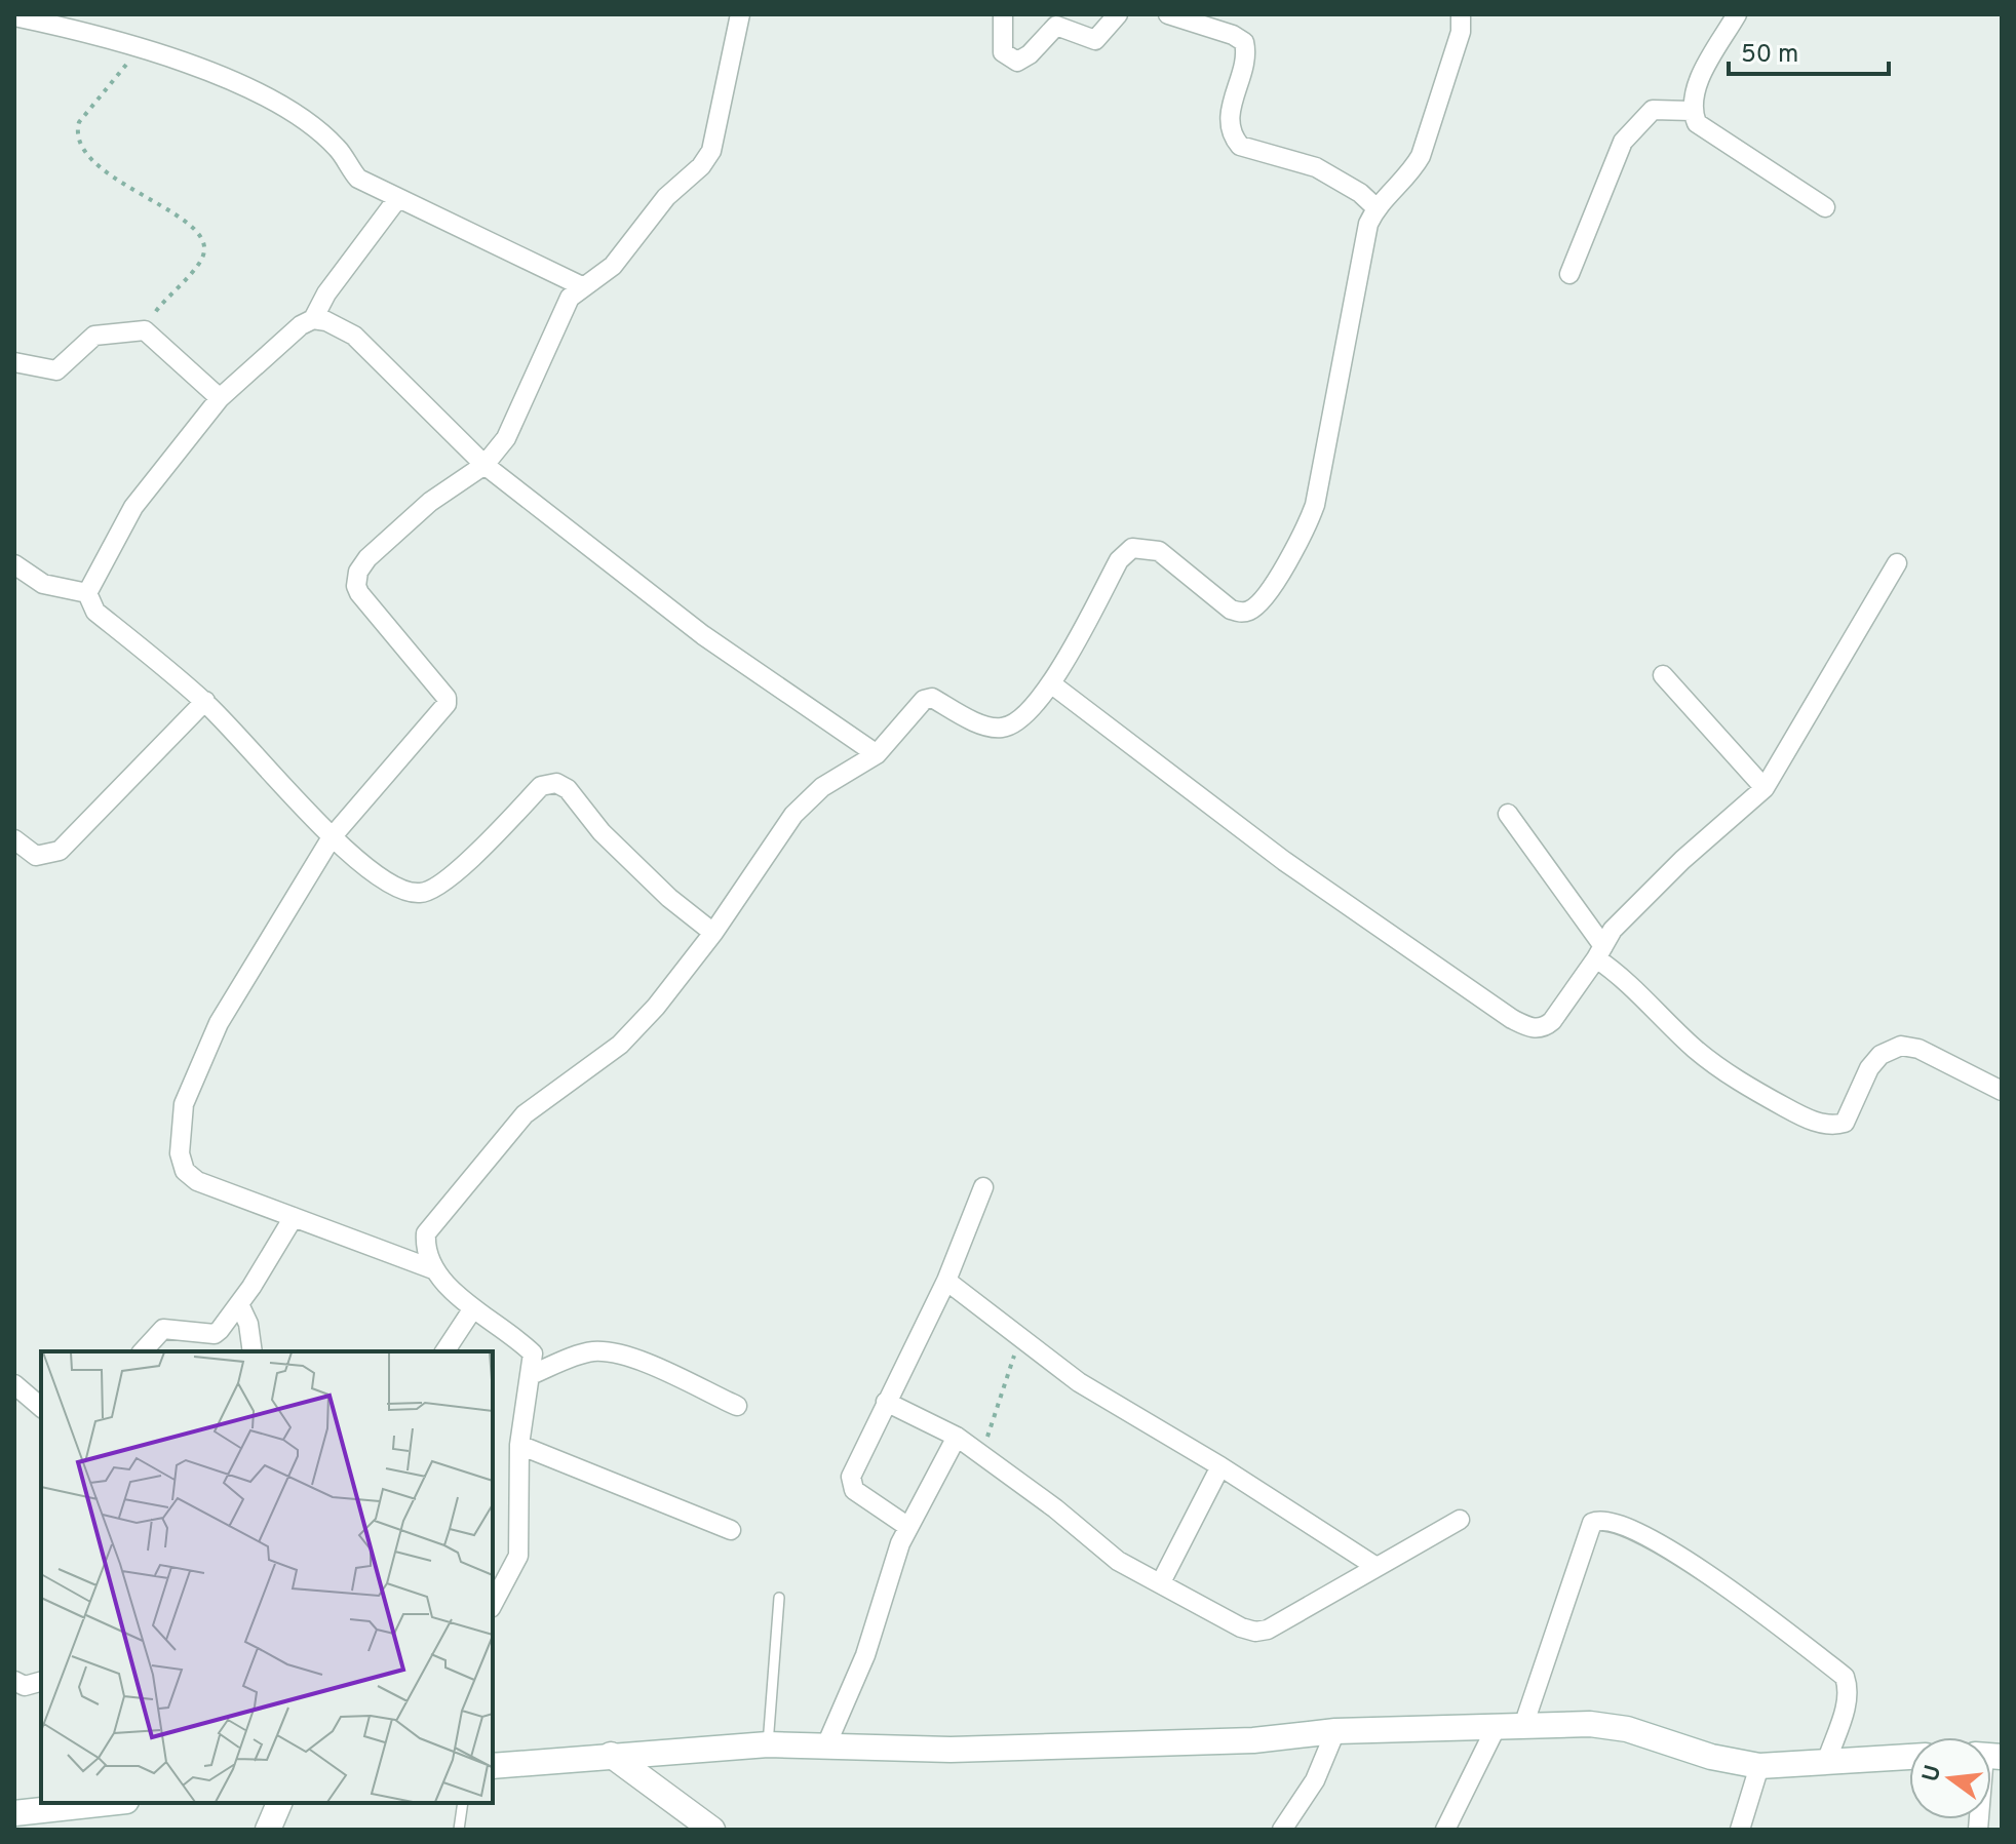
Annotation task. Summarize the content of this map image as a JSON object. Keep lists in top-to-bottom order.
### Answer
{
  "scale_bar": "50 m",
  "north": "left"
}
